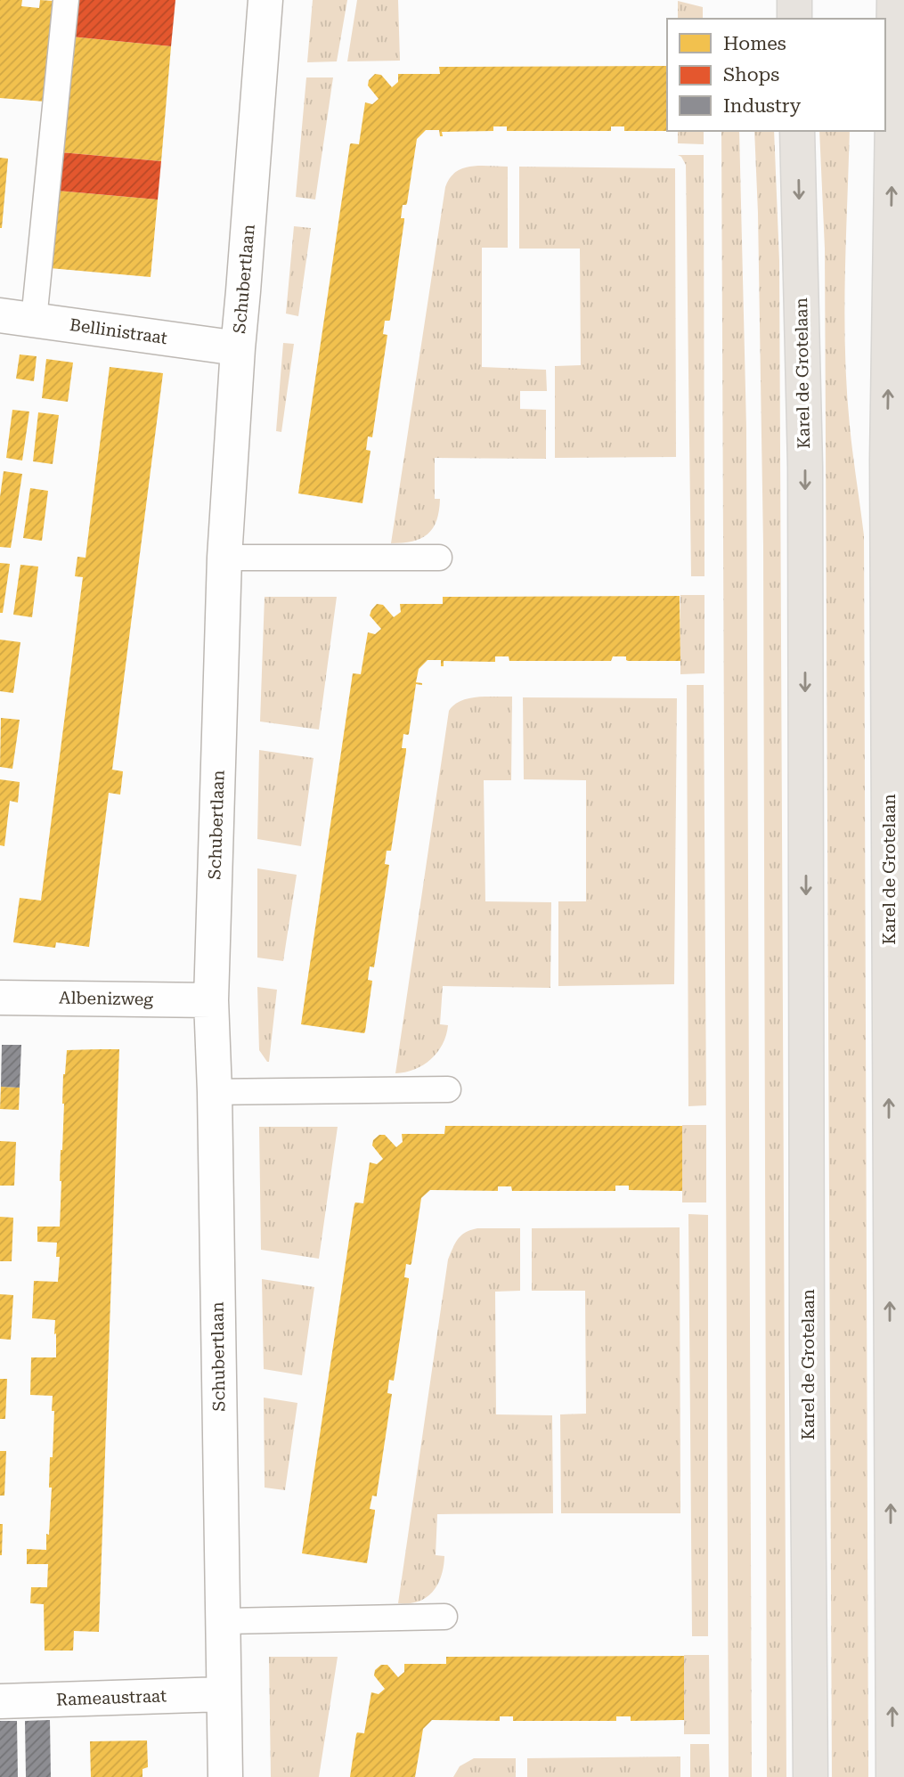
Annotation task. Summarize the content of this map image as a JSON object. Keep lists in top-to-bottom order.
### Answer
{
  "streets": {
    "main road": ["Karel de Grotelaan"],
    "street": [
      "Schubertlaan",
      "Bellinistraat",
      "Albenizweg",
      "Rameaustraat"
    ]
  },
  "crossings": [
    ["Schubertlaan", "Bellinistraat"],
    ["Schubertlaan", "Albenizweg"],
    ["Schubertlaan", "Rameaustraat"]
  ],
  "legend": ["Homes", "Shops", "Industry"]
}
